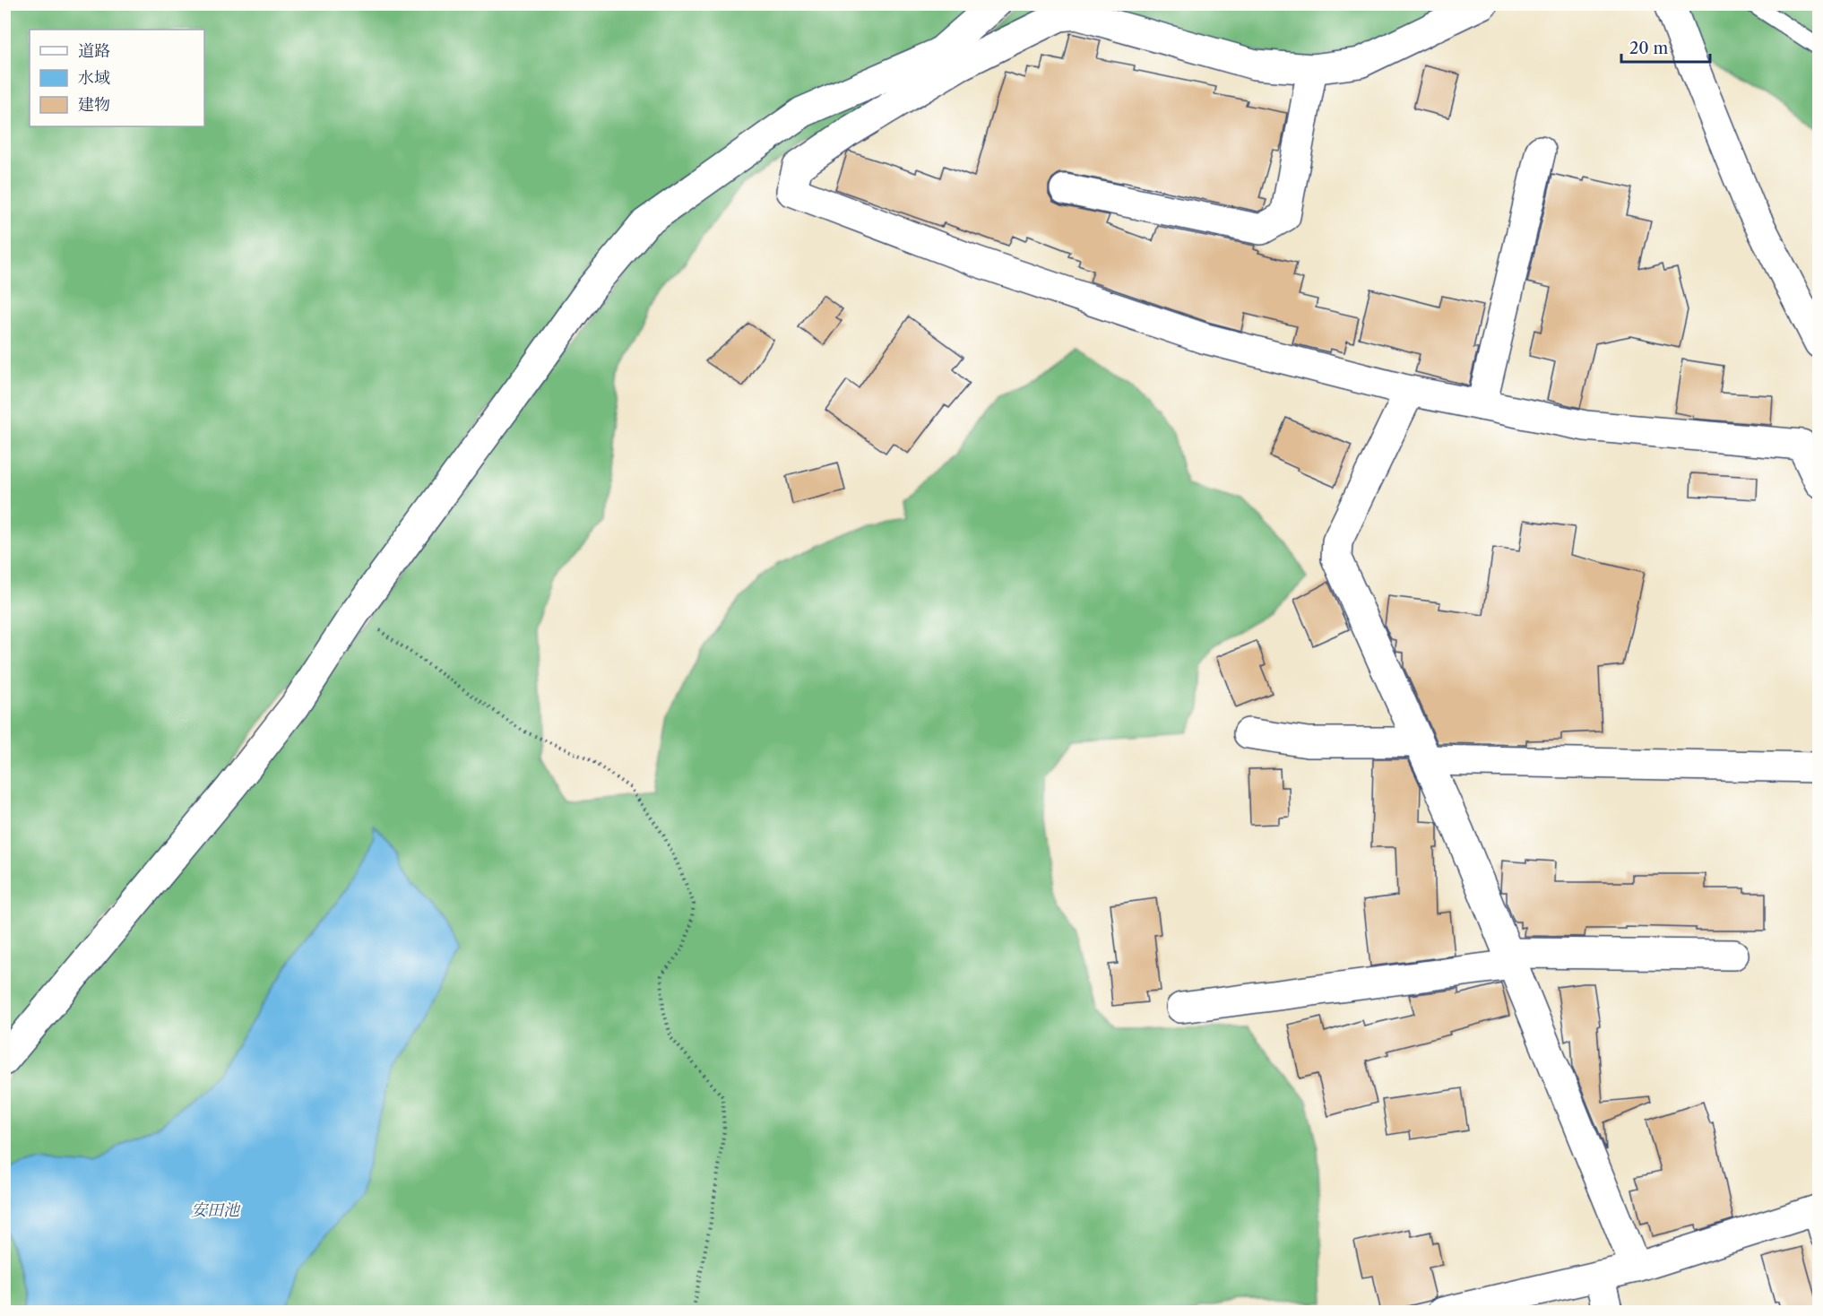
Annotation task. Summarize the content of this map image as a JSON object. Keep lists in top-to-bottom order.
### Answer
{
  "water": ["安田池"],
  "legend": ["道路", "水域", "建物"],
  "scale_bar": "20 m"
}
